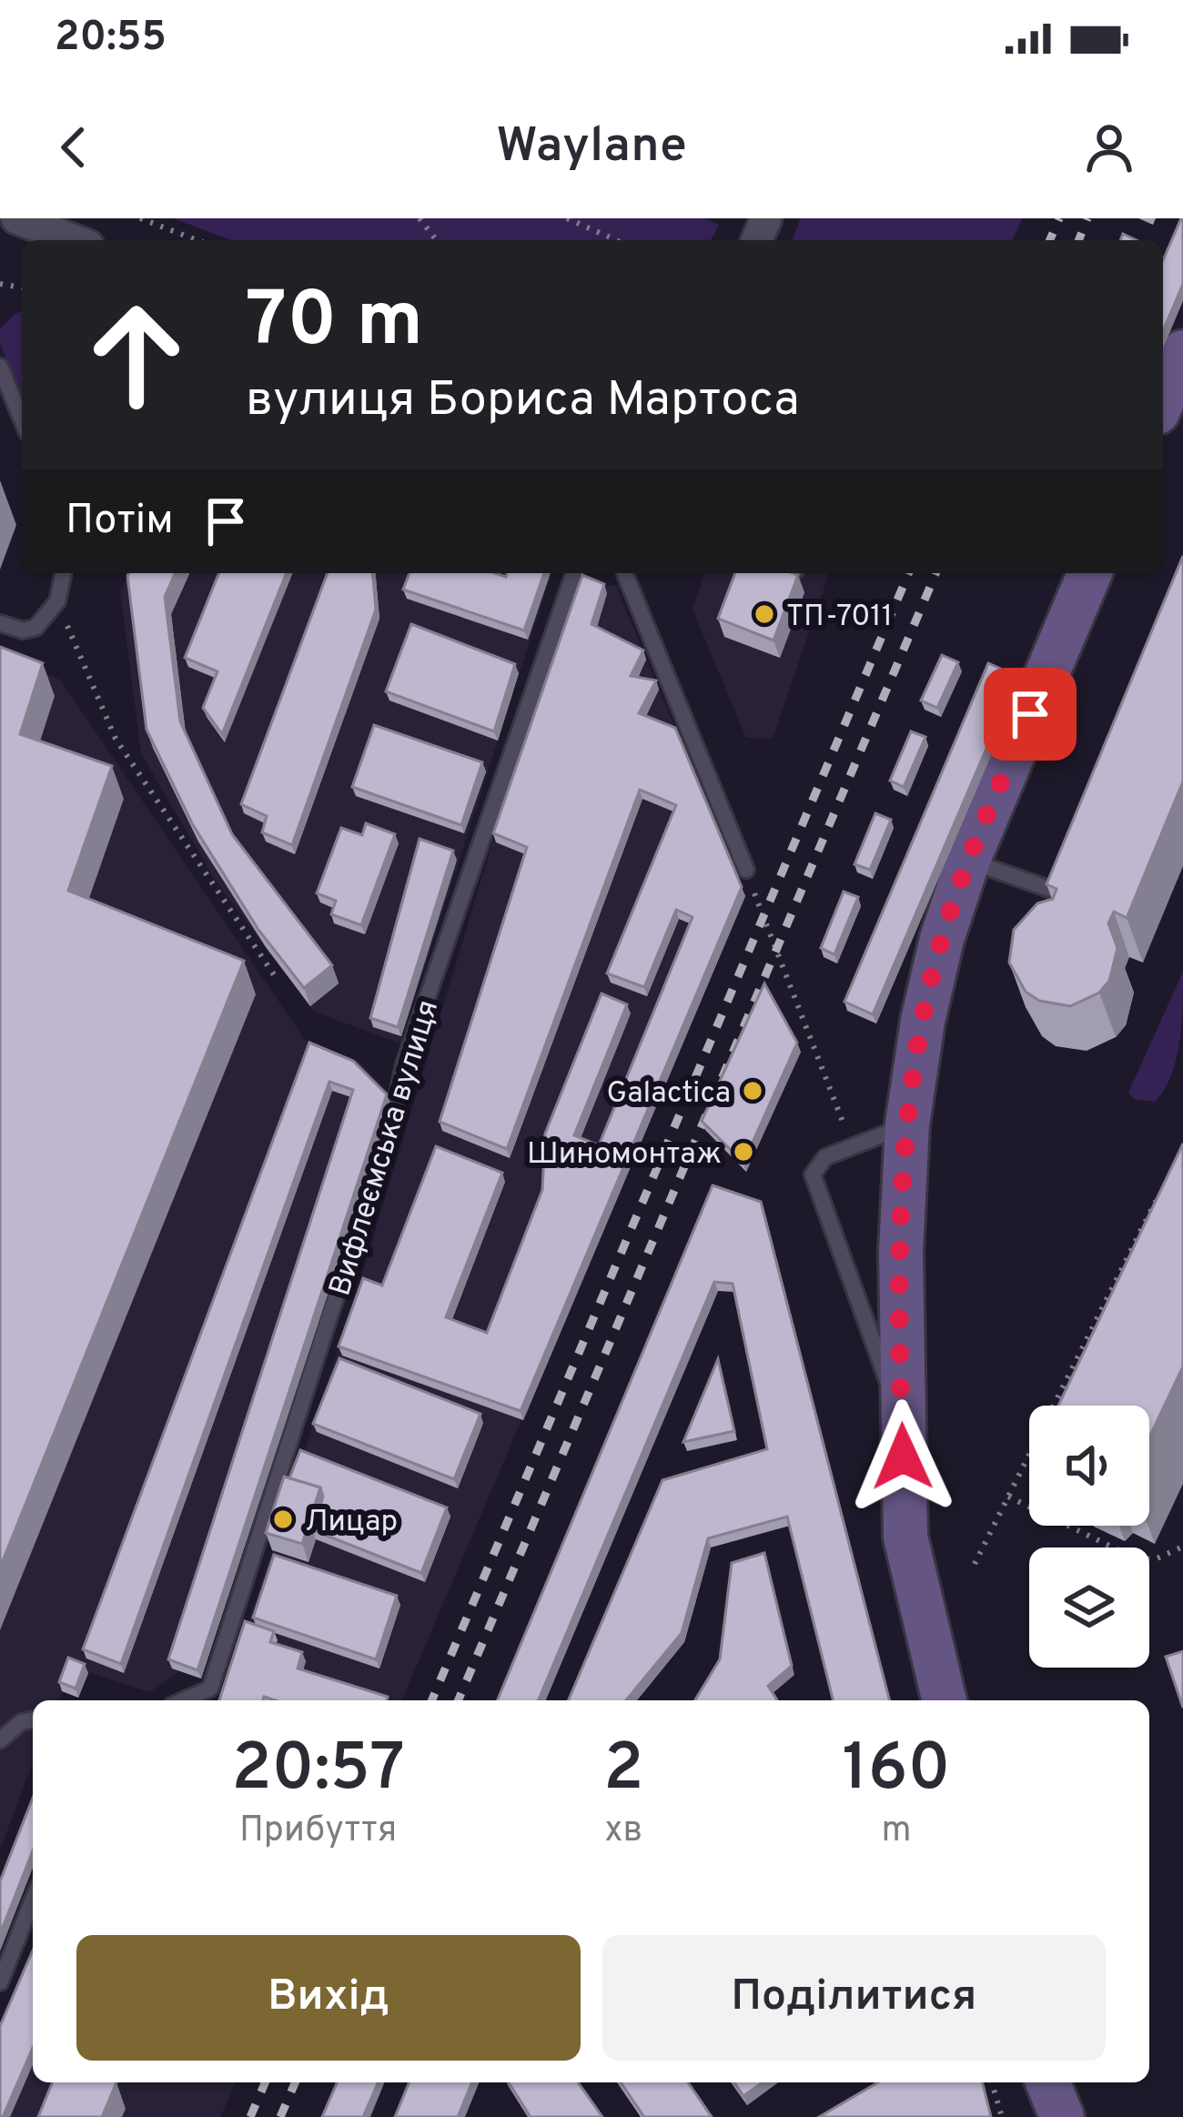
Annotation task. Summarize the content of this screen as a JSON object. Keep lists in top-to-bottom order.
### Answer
{
  "streets": {
    "lane": ["Вифлеємська вулиця"]
  },
  "places": [
    "ТП-7011",
    "Galactica",
    "Шиномонтаж",
    "Лицар"
  ],
  "page": {
    "status": "20:55",
    "header": "Waylane",
    "turn": ["70 m", "вулиця Бориса Мартоса"],
    "then": "Потім",
    "eta": [
      "20:57",
      "Прибуття",
      "2",
      "хв",
      "160",
      "m"
    ],
    "buttons": ["Вихід", "Поділитися"]
  }
}
